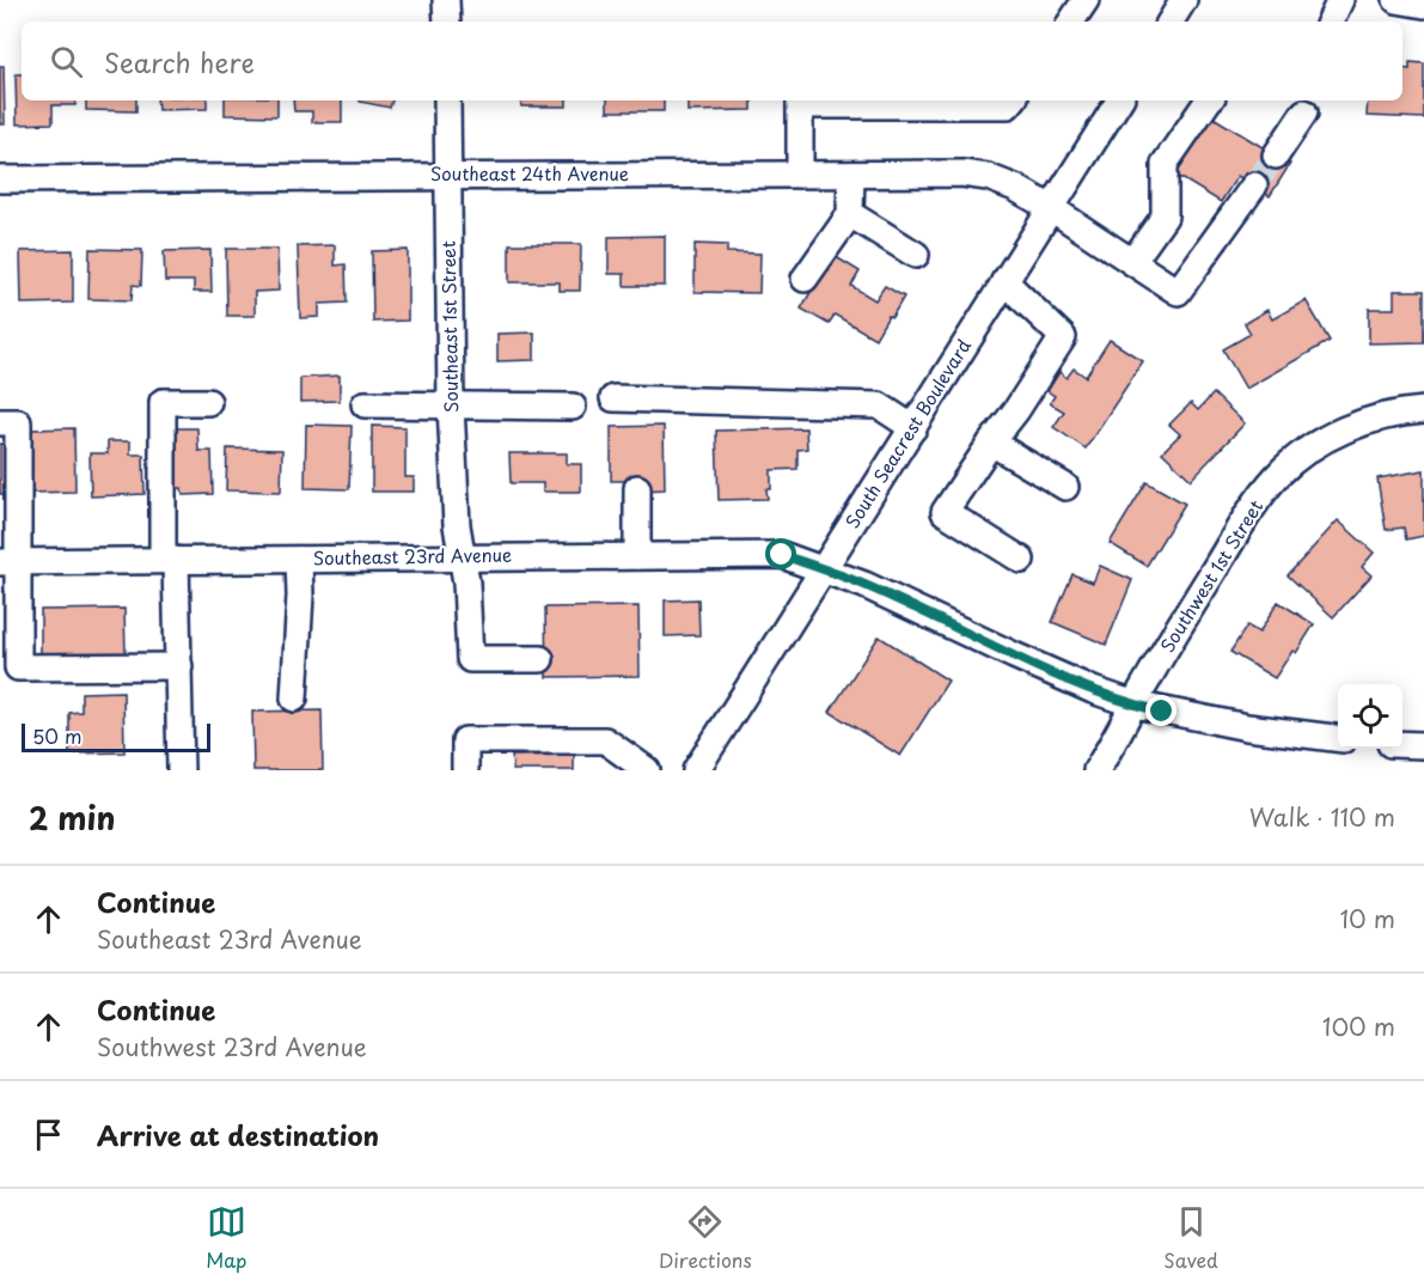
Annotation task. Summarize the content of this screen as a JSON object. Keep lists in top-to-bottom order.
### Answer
{
  "streets": {
    "street": [
      "Southeast 24th Avenue",
      "Southeast 1st Street",
      "South Seacrest Boulevard",
      "Southeast 23rd Avenue",
      "Southwest 1st Street"
    ]
  },
  "crossings": [
    ["Southeast 24th Avenue", "Southeast 1st Street"],
    ["Southeast 24th Avenue", "South Seacrest Boulevard"],
    ["Southeast 1st Street", "Southeast 23rd Avenue"],
    ["South Seacrest Boulevard", "Southeast 23rd Avenue"],
    ["Southeast 23rd Avenue", "Southwest 1st Street"]
  ],
  "scale_bar": "50 m",
  "page": {
    "search": "Search here",
    "scale": "50 m",
    "heading": ["2 min", "Walk · 110 m"],
    "list": [
      ["Continue", "Southeast 23rd Avenue", "10 m"],
      ["Continue", "Southwest 23rd Avenue", "100 m"],
      "Arrive at destination"
    ],
    "nav": ["Map", "Directions", "Saved"]
  }
}
